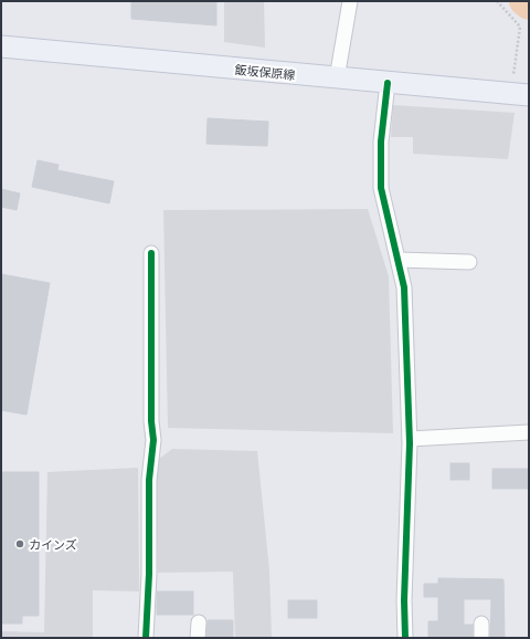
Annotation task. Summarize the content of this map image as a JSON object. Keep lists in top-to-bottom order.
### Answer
{
  "streets": {
    "main road": ["飯坂保原線"]
  },
  "places": ["カインズ"]
}
